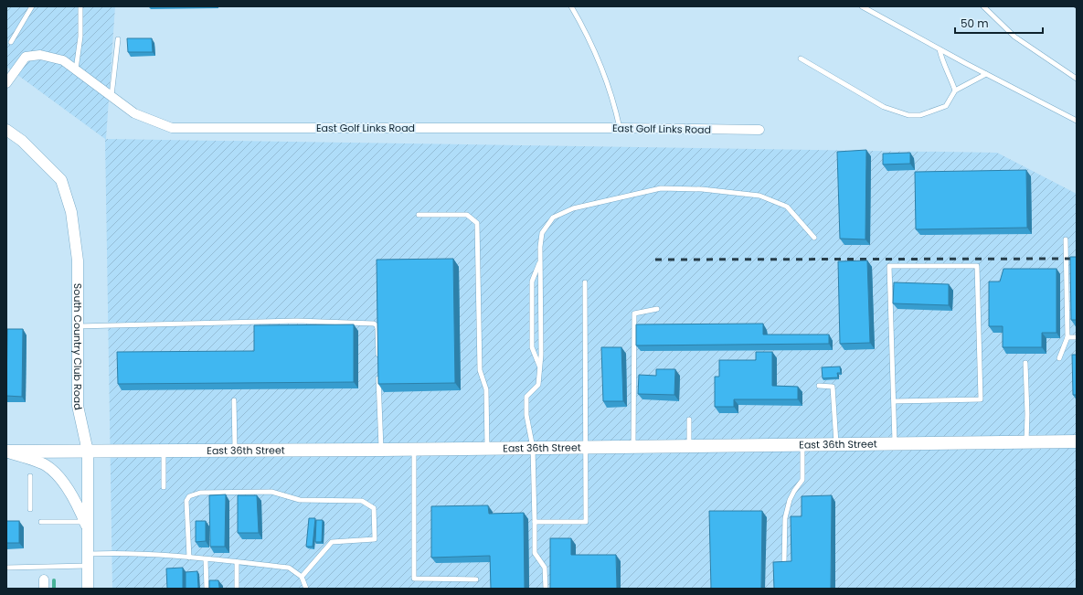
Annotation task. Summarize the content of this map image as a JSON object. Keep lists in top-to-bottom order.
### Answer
{
  "streets": {
    "main road": ["East 36th Street"],
    "street": ["East Golf Links Road", "South Country Club Road"]
  },
  "crossings": [
    ["South Country Club Road", "East 36th Street"]
  ],
  "scale_bar": "50 m"
}
